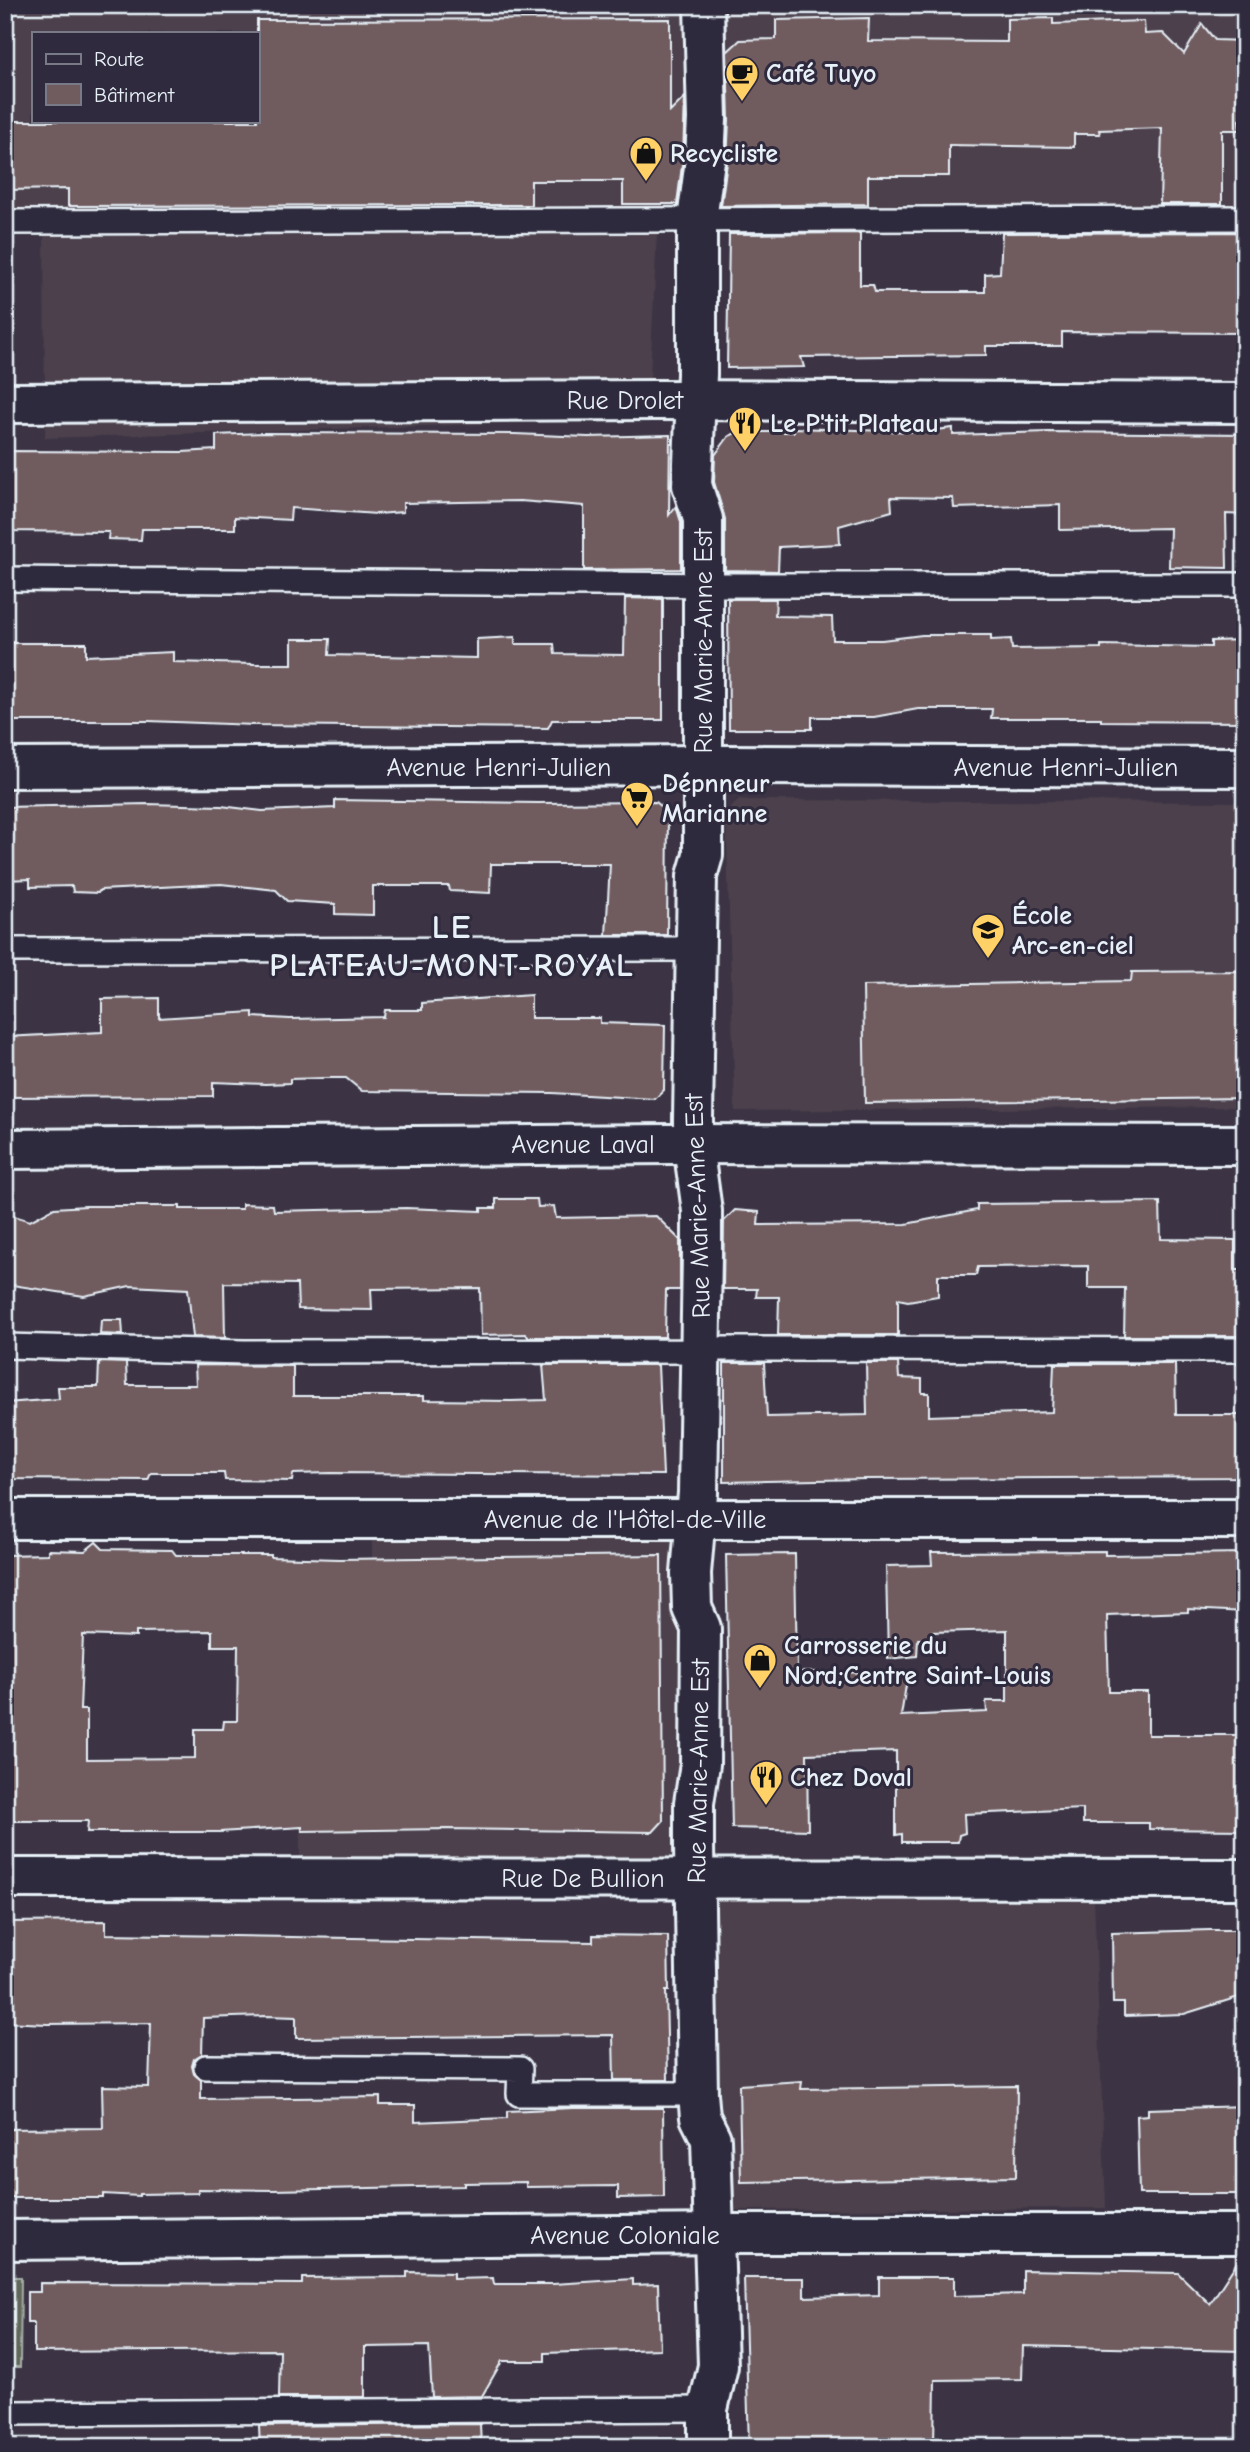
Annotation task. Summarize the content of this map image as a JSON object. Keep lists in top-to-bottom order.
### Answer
{
  "streets": {
    "street": [
      "Rue Drolet",
      "Rue Marie-Anne Est",
      "Avenue Henri-Julien",
      "Avenue Laval",
      "Avenue de l'Hôtel-de-Ville",
      "Rue De Bullion",
      "Avenue Coloniale"
    ]
  },
  "crossings": [
    ["Rue Drolet", "Rue Marie-Anne Est"],
    ["Rue Marie-Anne Est", "Avenue Henri-Julien"],
    ["Rue Marie-Anne Est", "Avenue Laval"],
    ["Rue Marie-Anne Est", "Avenue de l'Hôtel-de-Ville"],
    ["Rue Marie-Anne Est", "Rue De Bullion"],
    ["Rue Marie-Anne Est", "Avenue Coloniale"]
  ],
  "districts": ["LE PLATEAU-MONT-ROYAL"],
  "places": {
    "cafe": ["Café Tuyo"],
    "shop": ["Recycliste", "Carrosserie du Nord;Centre Saint-Louis"],
    "restaurant": ["Le P'tit Plateau", "Chez Doval"],
    "supermarket": ["Dépnneur Marianne"],
    "school or university": ["École Arc-en-ciel"]
  },
  "legend": ["Route", "Bâtiment"]
}
